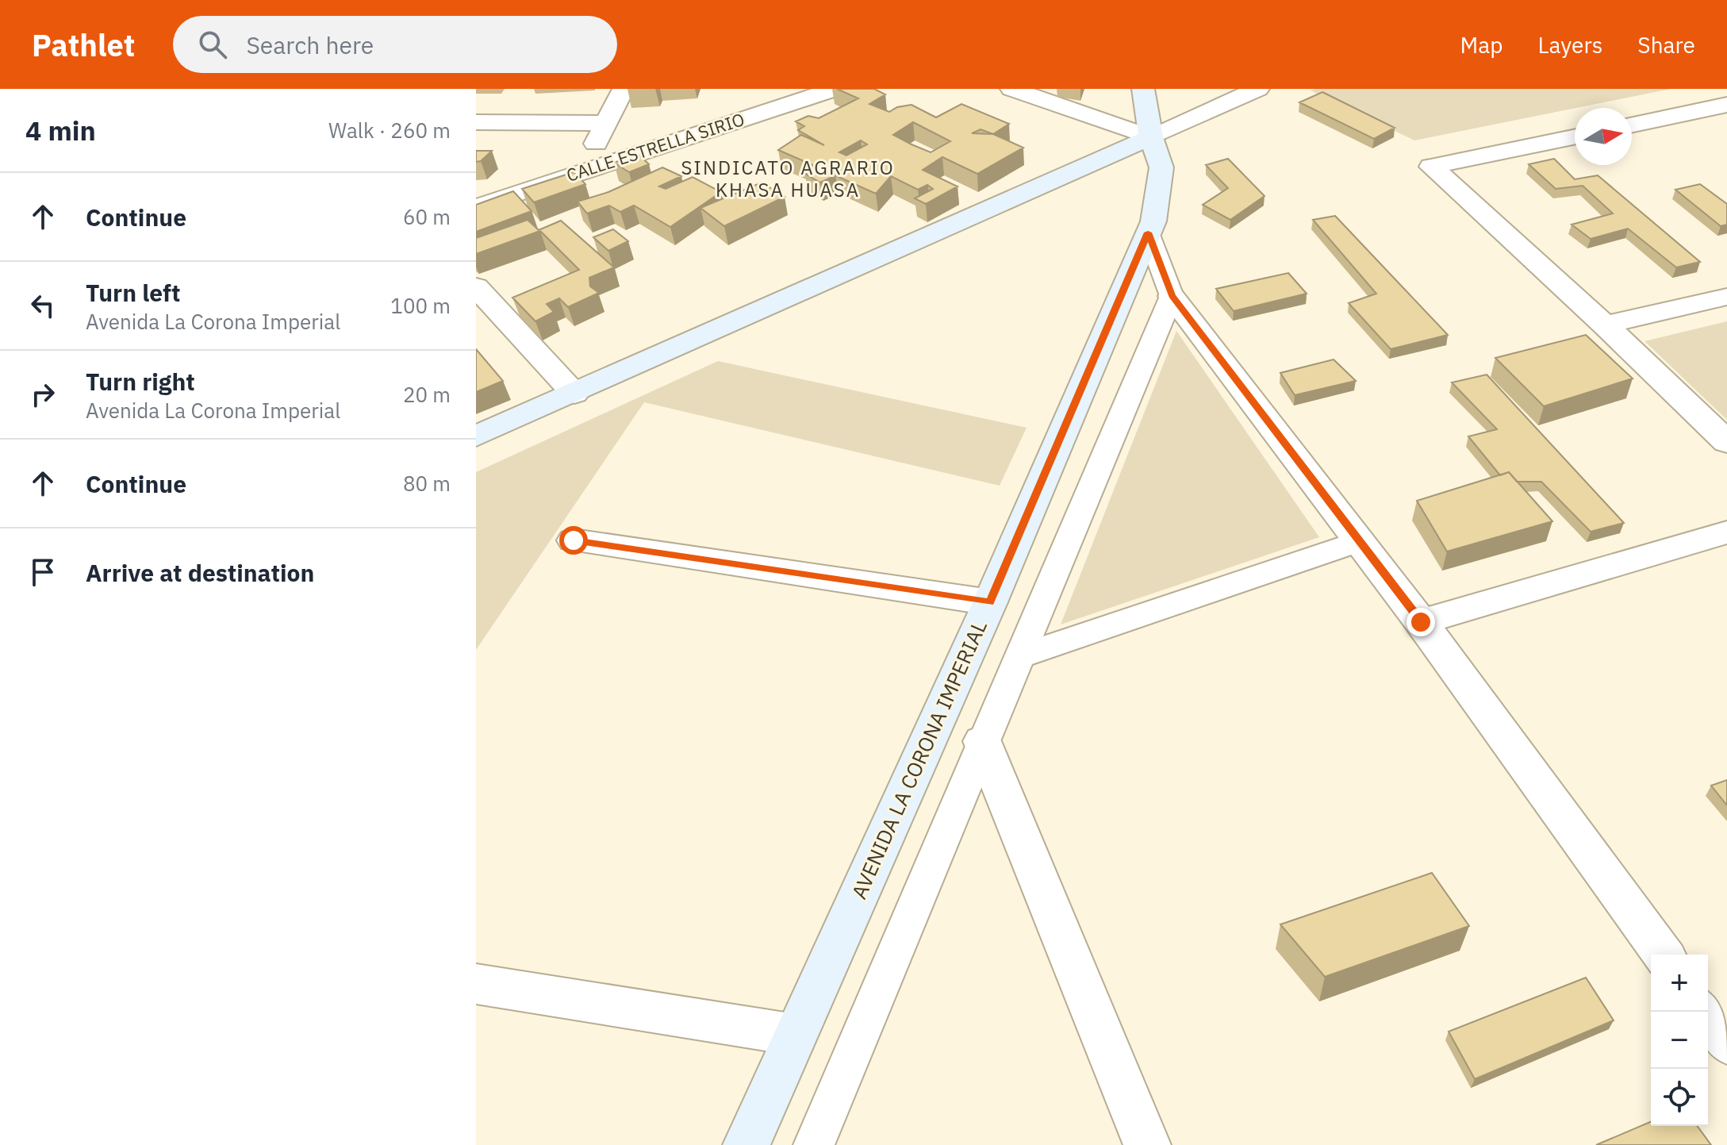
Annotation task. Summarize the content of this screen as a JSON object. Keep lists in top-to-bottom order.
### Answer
{
  "streets": {
    "street": ["CALLE ESTRELLA SIRIO", "AVENIDA LA CORONA IMPERIAL"]
  },
  "districts": ["SINDICATO AGRARIO KHASA HUASA"],
  "north": "right",
  "page": {
    "header": "Pathlet",
    "search": "Search here",
    "nav": ["Map", "Layers", "Share"],
    "heading": ["4 min", "Walk · 260 m"],
    "list": [
      ["Continue", "60 m"],
      ["Turn left", "Avenida La Corona Imperial", "100 m"],
      ["Turn right", "Avenida La Corona Imperial", "20 m"],
      ["Continue", "80 m"],
      "Arrive at destination"
    ],
    "map_buttons": ["+", "−"]
  }
}
